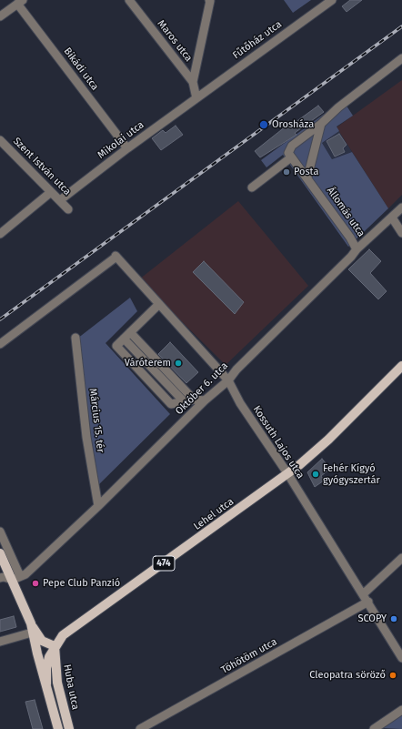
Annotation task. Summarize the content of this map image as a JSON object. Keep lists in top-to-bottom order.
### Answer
{
  "streets": {
    "main road": ["Lehel utca", "474", "Huba utca"],
    "street": [
      "Fűtőház utca",
      "Maros utca",
      "Bikádi utca",
      "Mikolai utca",
      "Szent István utca",
      "Állomás utca",
      "Október 6. utca",
      "Március 15. tér",
      "Kossuth Lajos utca",
      "Töhötöm utca"
    ]
  },
  "crossings": [
    ["Fűtőház utca", "Maros utca"],
    ["Fűtőház utca", "Mikolai utca"],
    ["Maros utca", "Mikolai utca"],
    ["Bikádi utca", "Mikolai utca"],
    ["Mikolai utca", "Szent István utca"],
    ["Állomás utca", "Október 6. utca"],
    ["Október 6. utca", "Március 15. tér"],
    ["Október 6. utca", "Kossuth Lajos utca"],
    ["Október 6. utca", "Huba utca"],
    ["Kossuth Lajos utca", "Lehel utca"],
    ["Kossuth Lajos utca", "Töhötöm utca"],
    ["Lehel utca", "Huba utca"]
  ],
  "places": [
    "Orosháza",
    "Posta",
    "Váróterem",
    "Fehér Kígyó gyógyszertár",
    "Pepe Club Panzió",
    "SCOPY",
    "Cleopatra söröző"
  ]
}
